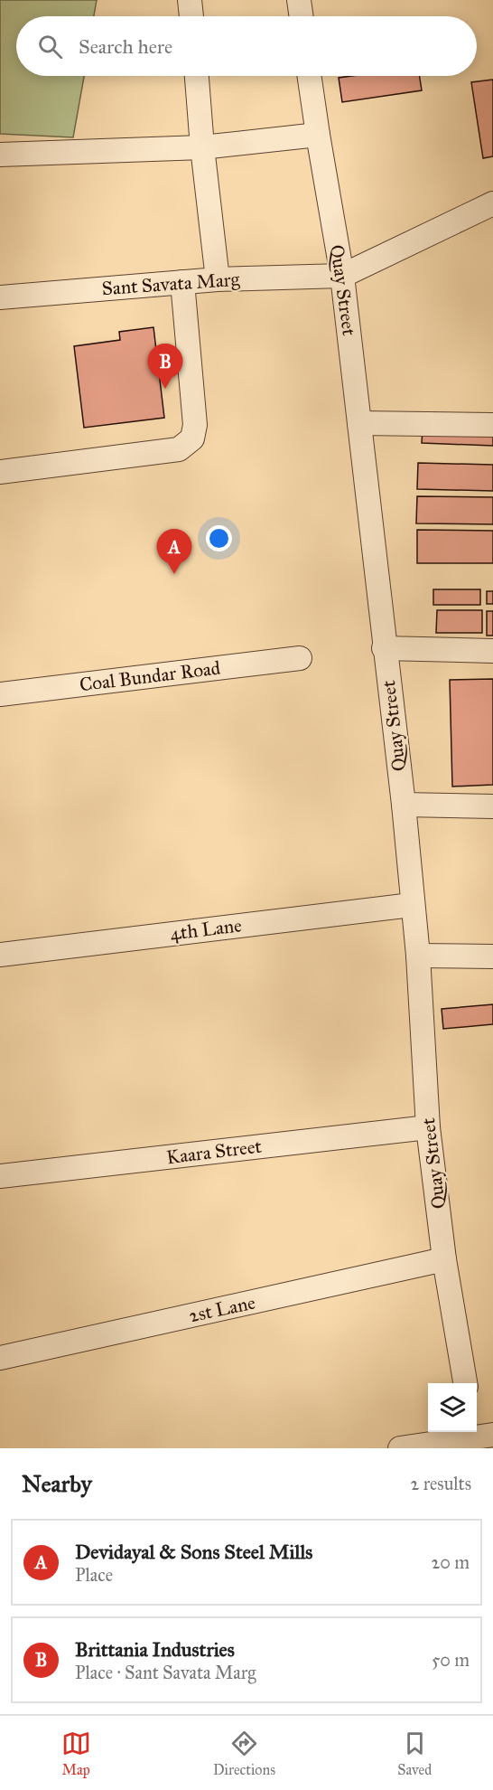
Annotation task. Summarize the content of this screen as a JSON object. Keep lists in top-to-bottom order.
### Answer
{
  "streets": {
    "street": [
      "Sant Savata Marg",
      "Quay Street",
      "Coal Bundar Road",
      "4th Lane",
      "Kaara Street",
      "2st Lane"
    ]
  },
  "crossings": [
    ["Sant Savata Marg", "Quay Street"],
    ["Quay Street", "4th Lane"],
    ["Quay Street", "Kaara Street"],
    ["Quay Street", "2st Lane"]
  ],
  "page": {
    "search": "Search here",
    "pins": ["B", "A"],
    "heading": ["Nearby", "2 results"],
    "list": [
      {
        "mark": "A",
        "name": "Devidayal & Sons Steel Mills",
        "note": "Place",
        "value": "20 m"
      },
      {
        "mark": "B",
        "name": "Brittania Industries",
        "note": "Place · Sant Savata Marg",
        "value": "50 m"
      }
    ],
    "nav": ["Map", "Directions", "Saved"]
  }
}
